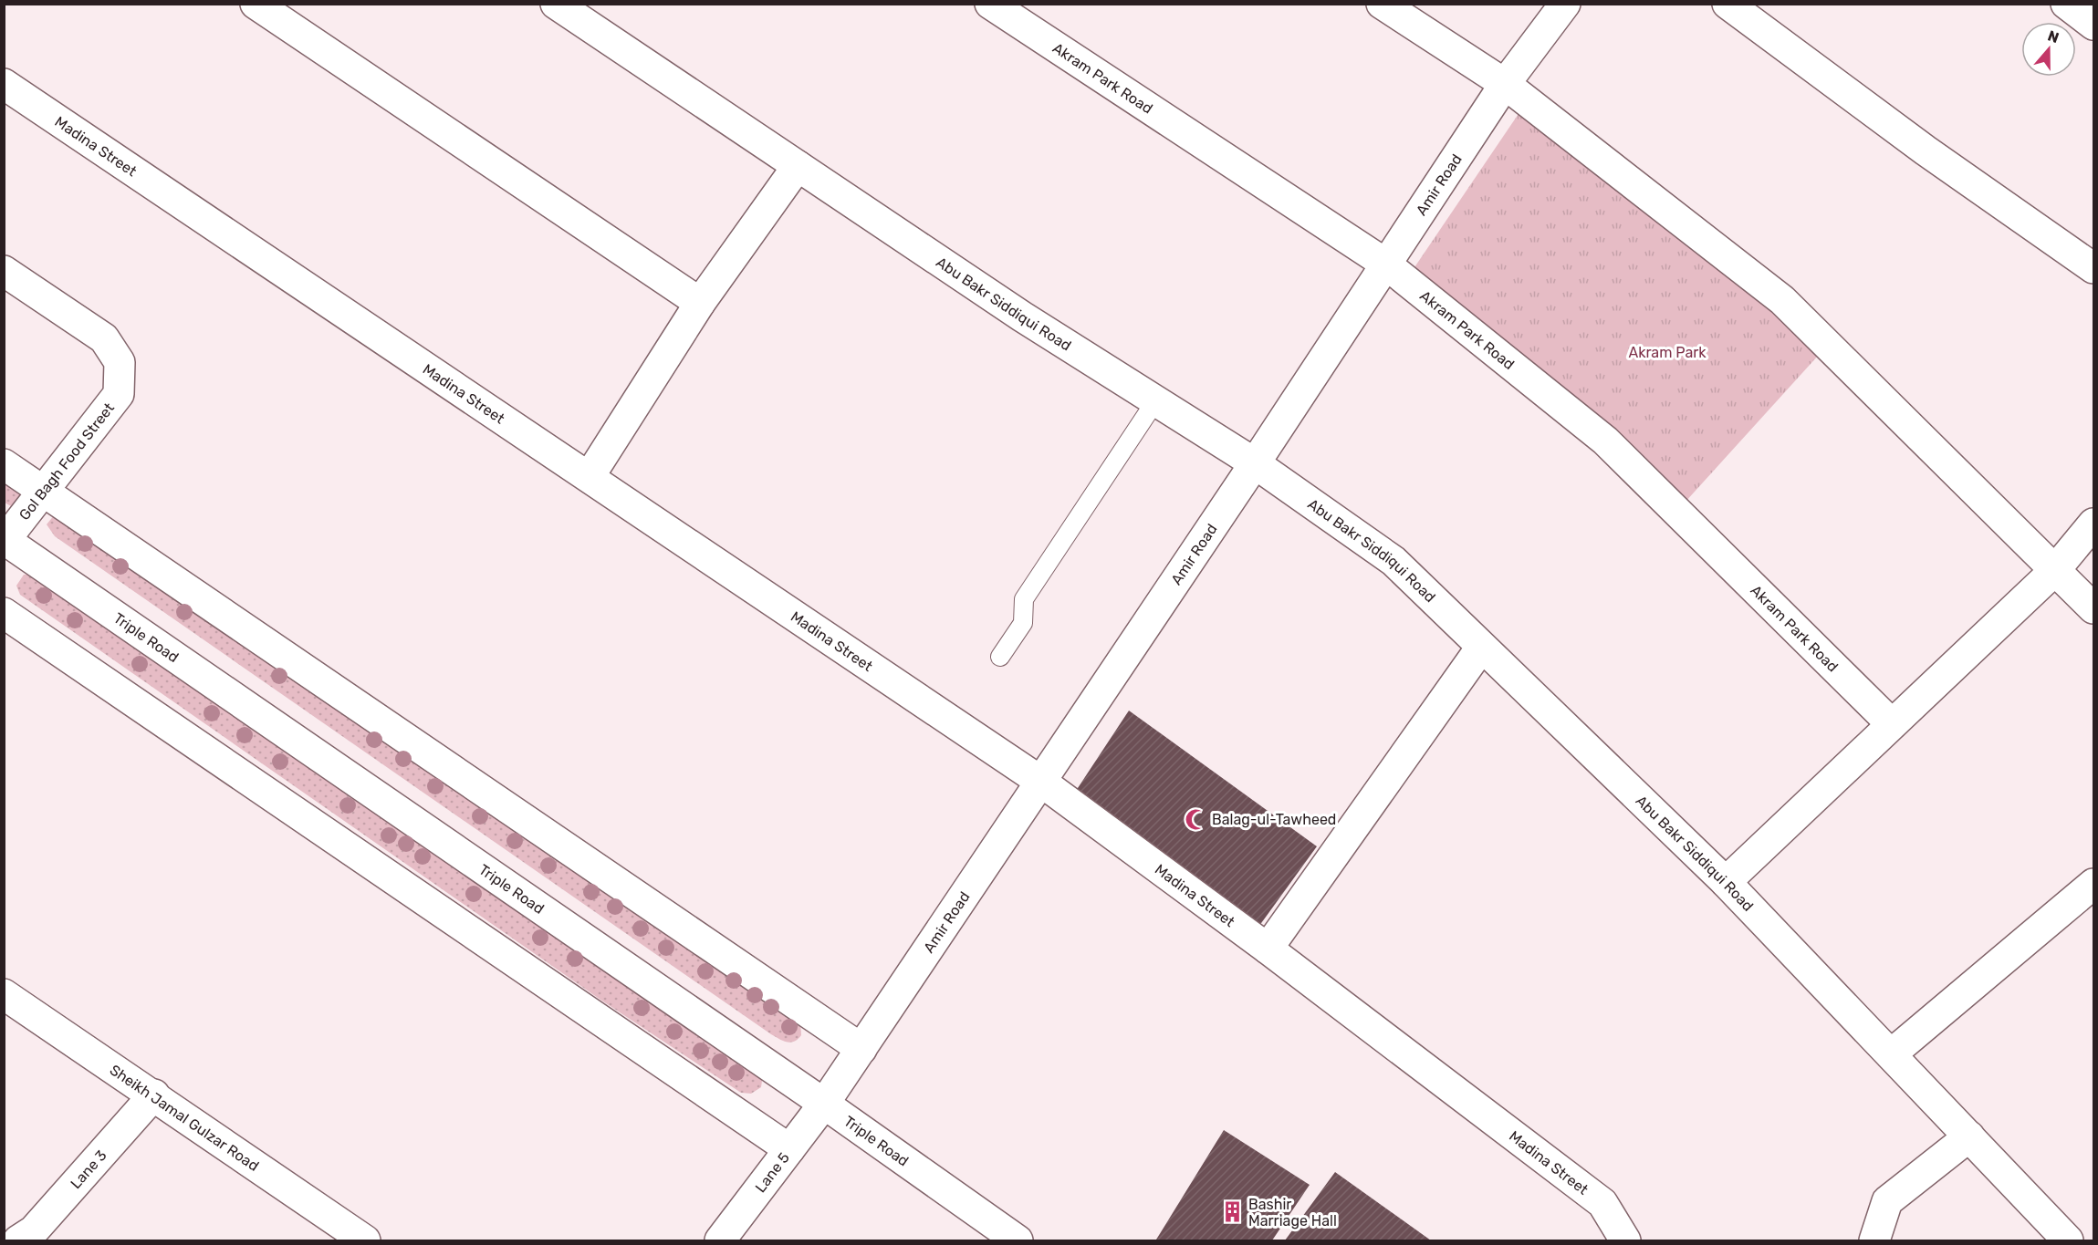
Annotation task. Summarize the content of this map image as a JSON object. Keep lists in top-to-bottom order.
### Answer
{
  "streets": {
    "street": [
      "Akram Park Road",
      "Madina Street",
      "Amir Road",
      "Abu Bakr Siddiqui Road",
      "Gol Bagh Food Street",
      "Triple Road",
      "Sheikh Jamal Gulzar Road",
      "Lane 3",
      "Lane 5"
    ]
  },
  "crossings": [
    ["Akram Park Road", "Amir Road"],
    ["Madina Street", "Amir Road"],
    ["Amir Road", "Abu Bakr Siddiqui Road"],
    ["Amir Road", "Triple Road"],
    ["Amir Road", "Lane 5"],
    ["Gol Bagh Food Street", "Triple Road"],
    ["Triple Road", "Lane 5"],
    ["Sheikh Jamal Gulzar Road", "Lane 3"]
  ],
  "parks": ["Akram Park"],
  "places": {
    "mosque": ["Balag-ul-Tawheed"],
    "building": ["Bashir Marriage Hall"]
  },
  "north": "top"
}
